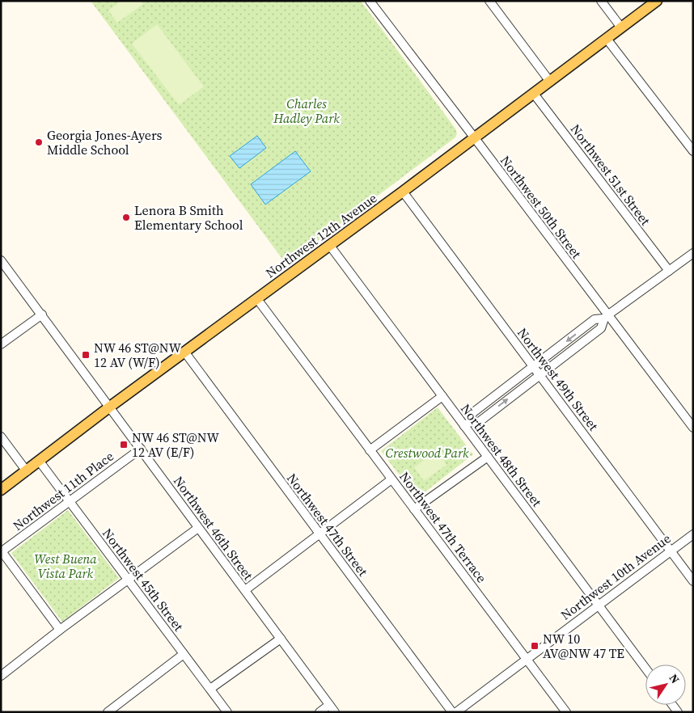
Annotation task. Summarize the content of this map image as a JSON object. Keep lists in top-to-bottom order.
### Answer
{
  "streets": {
    "main road": ["Northwest 12th Avenue"],
    "street": [
      "Northwest 51st Street",
      "Northwest 50th Street",
      "Northwest 49th Street",
      "Northwest 48th Street",
      "Northwest 11th Place",
      "Northwest 47th Street",
      "Northwest 47th Terrace",
      "Northwest 46th Street",
      "Northwest 10th Avenue",
      "Northwest 45th Street"
    ]
  },
  "crossings": [
    ["Northwest 51st Street", "Northwest 12th Avenue"],
    ["Northwest 50th Street", "Northwest 12th Avenue"],
    ["Northwest 12th Avenue", "Northwest 49th Street"],
    ["Northwest 12th Avenue", "Northwest 48th Street"],
    ["Northwest 12th Avenue", "Northwest 47th Street"],
    ["Northwest 12th Avenue", "Northwest 47th Terrace"],
    ["Northwest 12th Avenue", "Northwest 46th Street"],
    ["Northwest 12th Avenue", "Northwest 45th Street"],
    ["Northwest 49th Street", "Northwest 10th Avenue"],
    ["Northwest 48th Street", "Northwest 10th Avenue"],
    ["Northwest 11th Place", "Northwest 46th Street"],
    ["Northwest 11th Place", "Northwest 45th Street"],
    ["Northwest 47th Terrace", "Northwest 10th Avenue"]
  ],
  "parks": ["Charles Hadley Park", "Crestwood Park", "West Buena Vista Park"],
  "places": {
    "other": ["Georgia Jones-Ayers Middle School", "Lenora B Smith Elementary School"],
    "transit": ["NW 46 ST@NW 12 AV (W/F)", "NW 46 ST@NW 12 AV (E/F)", "NW 10 AV@NW 47 TE"]
  },
  "north": "top right"
}
